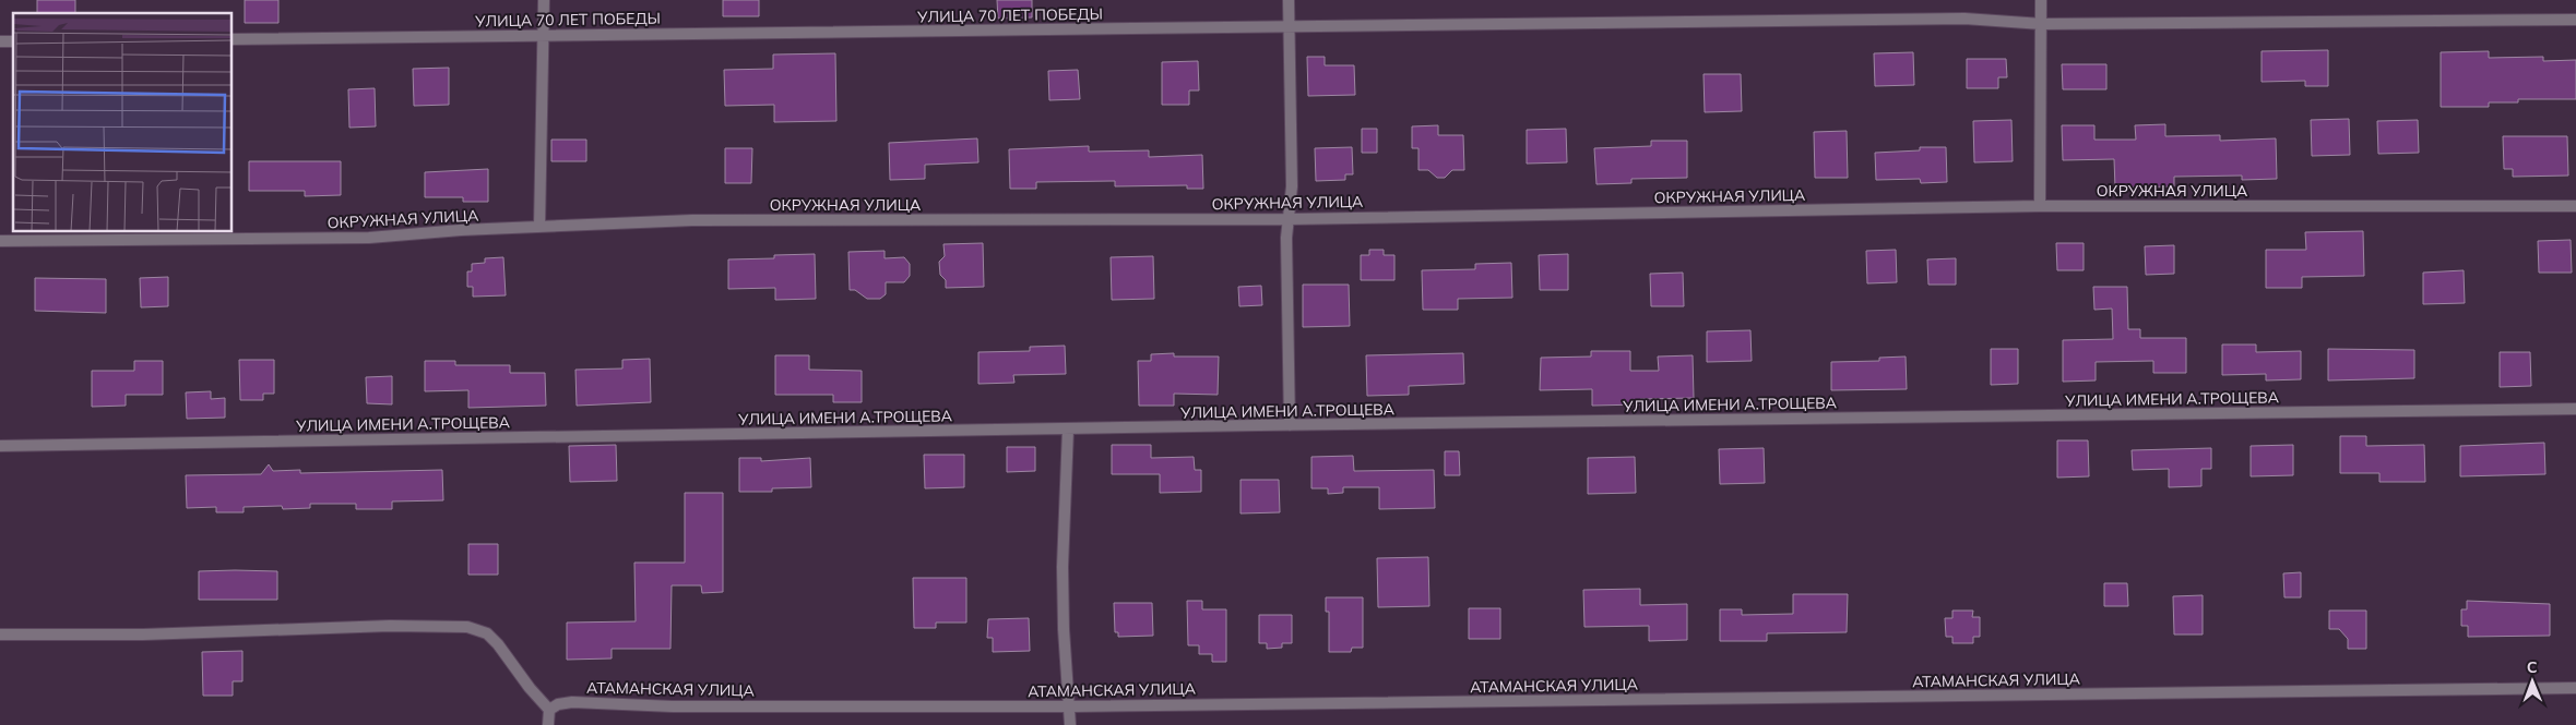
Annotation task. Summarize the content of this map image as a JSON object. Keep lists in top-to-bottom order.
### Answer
{
  "streets": {
    "street": [
      "УЛИЦА 70 ЛЕТ ПОБЕДЫ",
      "ОКРУЖНАЯ УЛИЦА",
      "УЛИЦА ИМЕНИ А.ТРОЩЕВА",
      "АТАМАНСКАЯ УЛИЦА"
    ]
  },
  "north": "top"
}
